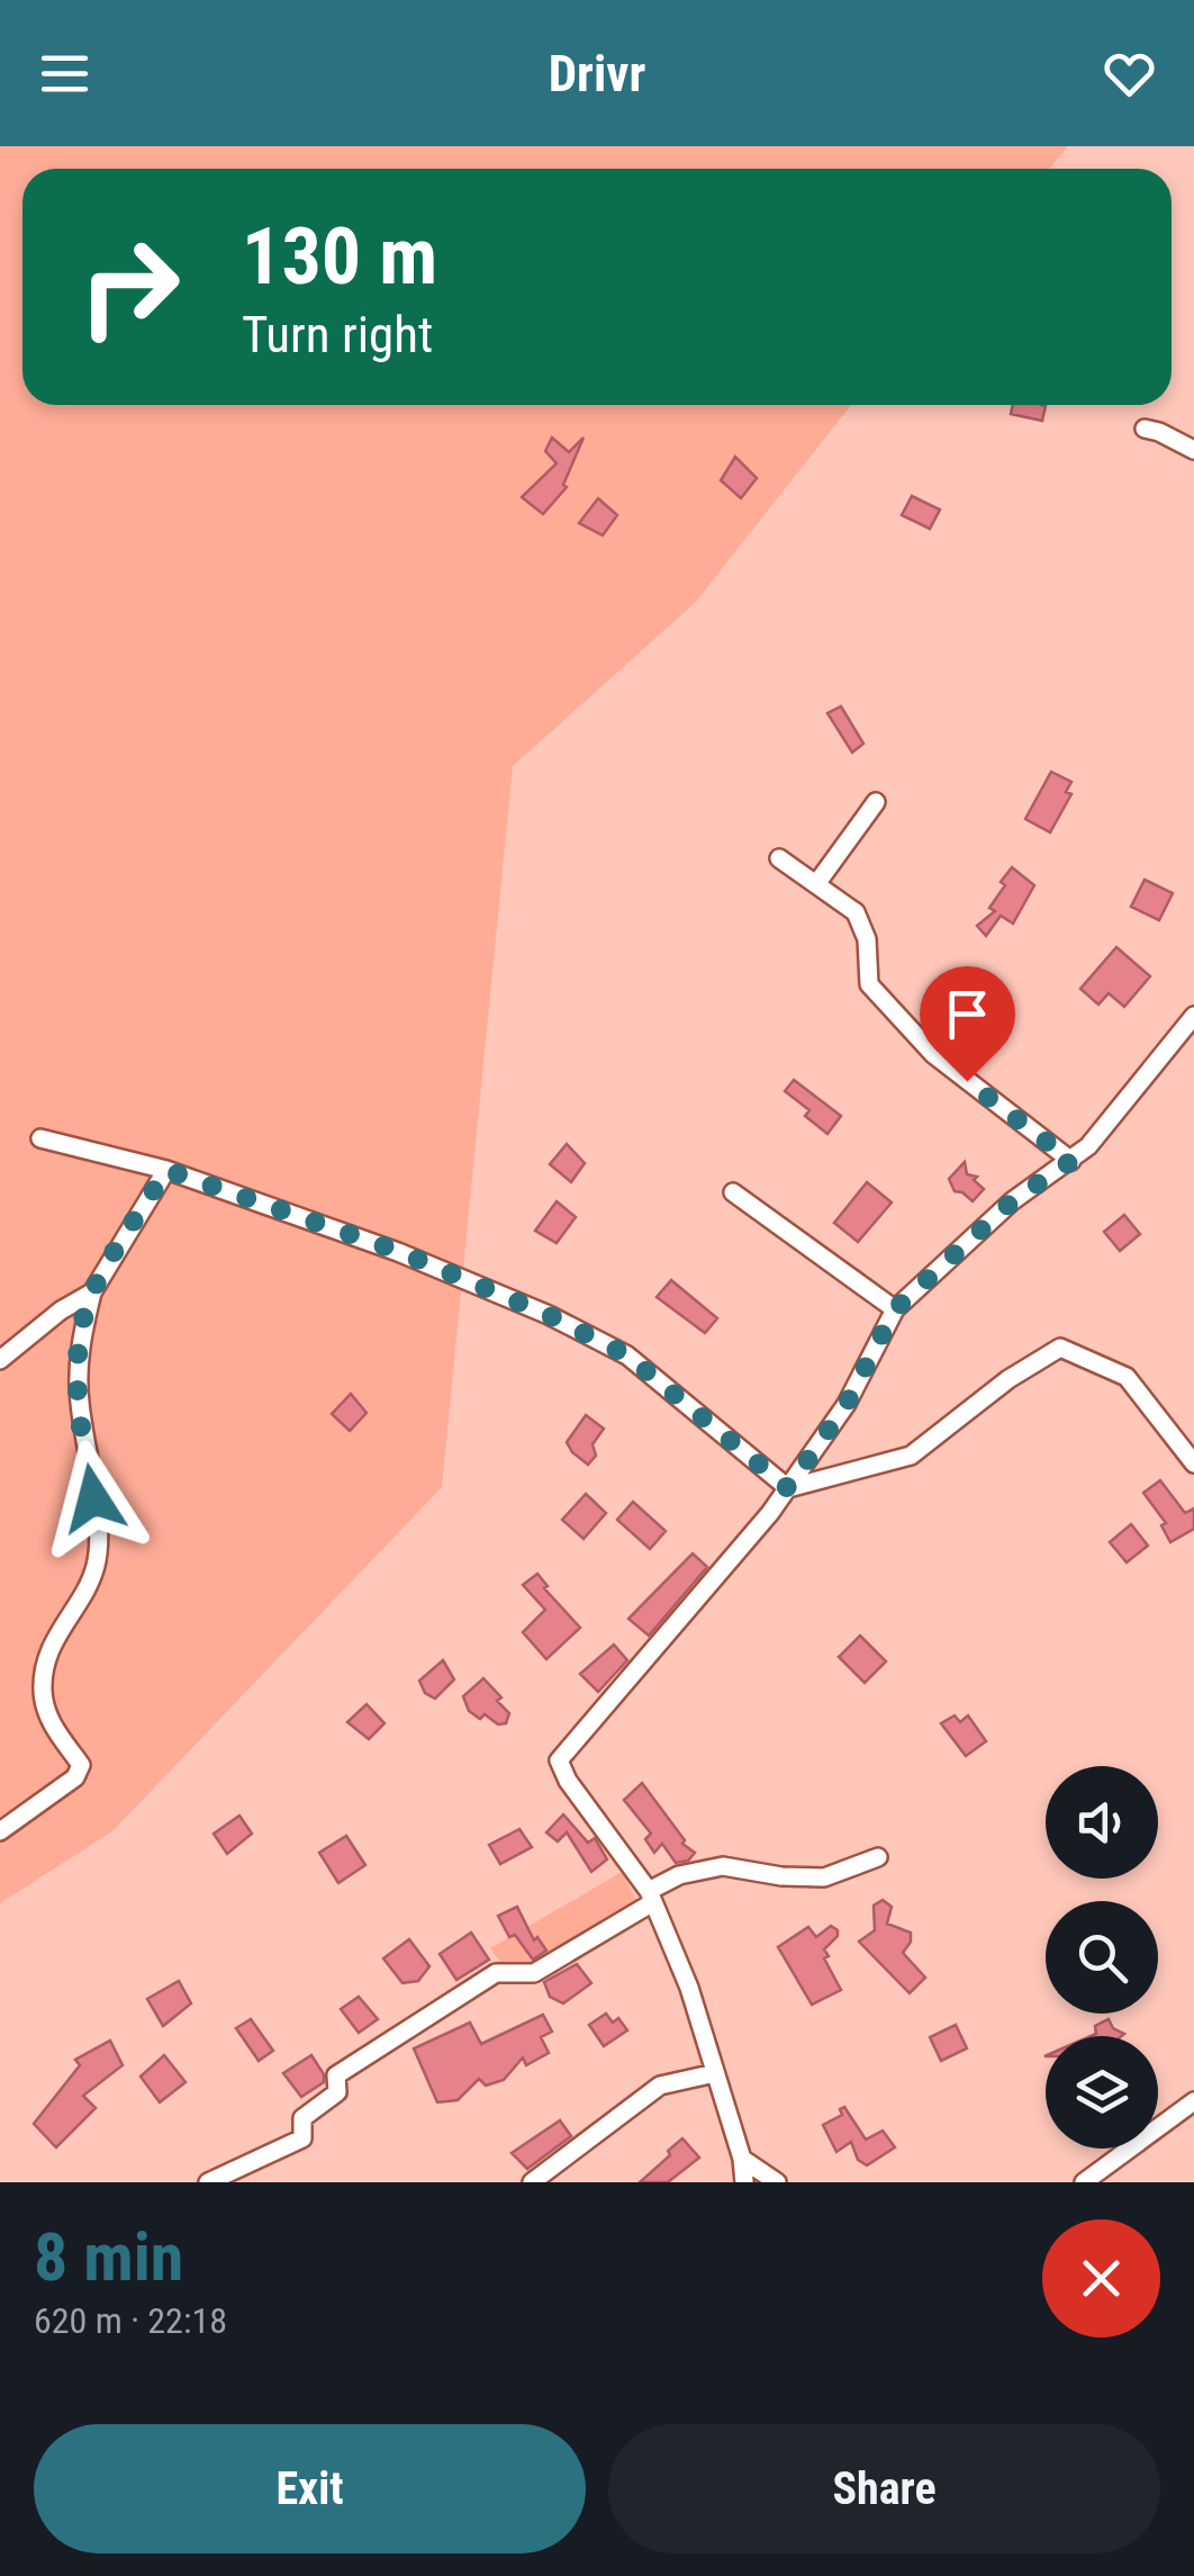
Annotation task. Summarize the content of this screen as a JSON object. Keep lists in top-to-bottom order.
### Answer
{
  "page": {
    "header": "Drivr",
    "turn": ["130 m", "Turn right"],
    "heading": ["8 min", "620 m · 22:18"],
    "buttons": ["Exit", "Share"]
  }
}
